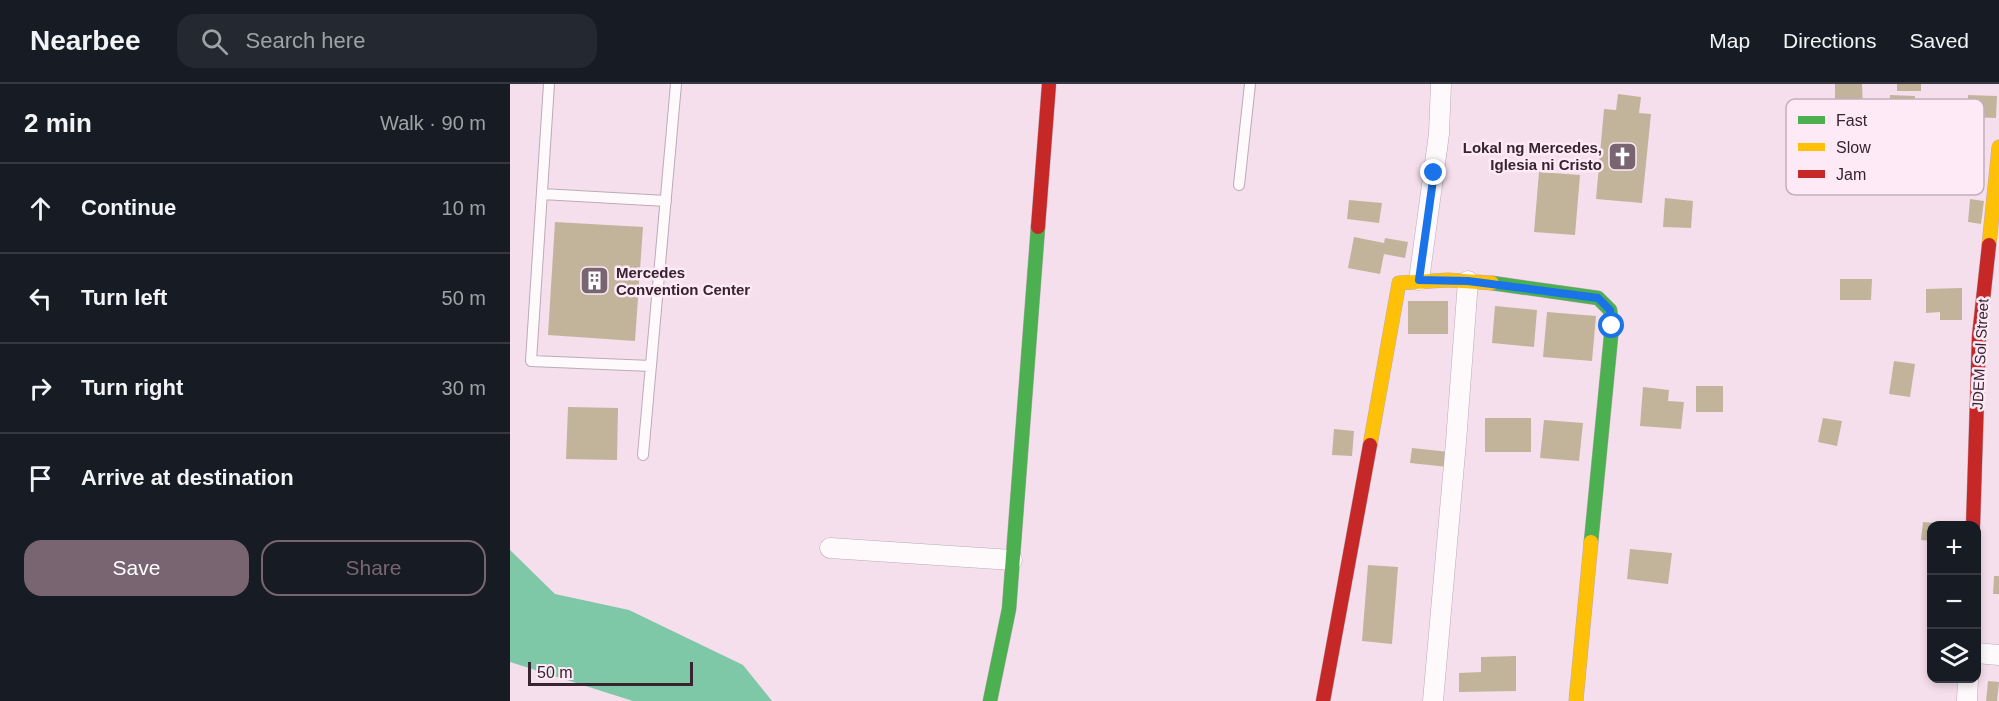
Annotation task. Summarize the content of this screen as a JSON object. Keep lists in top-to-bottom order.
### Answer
{
  "streets": {
    "street": ["JDEM Sol Street"]
  },
  "places": {
    "church": ["Lokal ng Mercedes, Iglesia ni Cristo"],
    "building": ["Mercedes Convention Center"]
  },
  "legend": ["Fast", "Slow", "Jam"],
  "scale_bar": "50 m",
  "page": {
    "header": "Nearbee",
    "search": "Search here",
    "nav": ["Map", "Directions", "Saved"],
    "heading": ["2 min", "Walk · 90 m"],
    "list": [
      ["Continue", "10 m"],
      ["Turn left", "50 m"],
      ["Turn right", "30 m"],
      "Arrive at destination"
    ],
    "map_buttons": ["+", "−"],
    "buttons": ["Save", "Share"],
    "scale": "50 m"
  }
}
